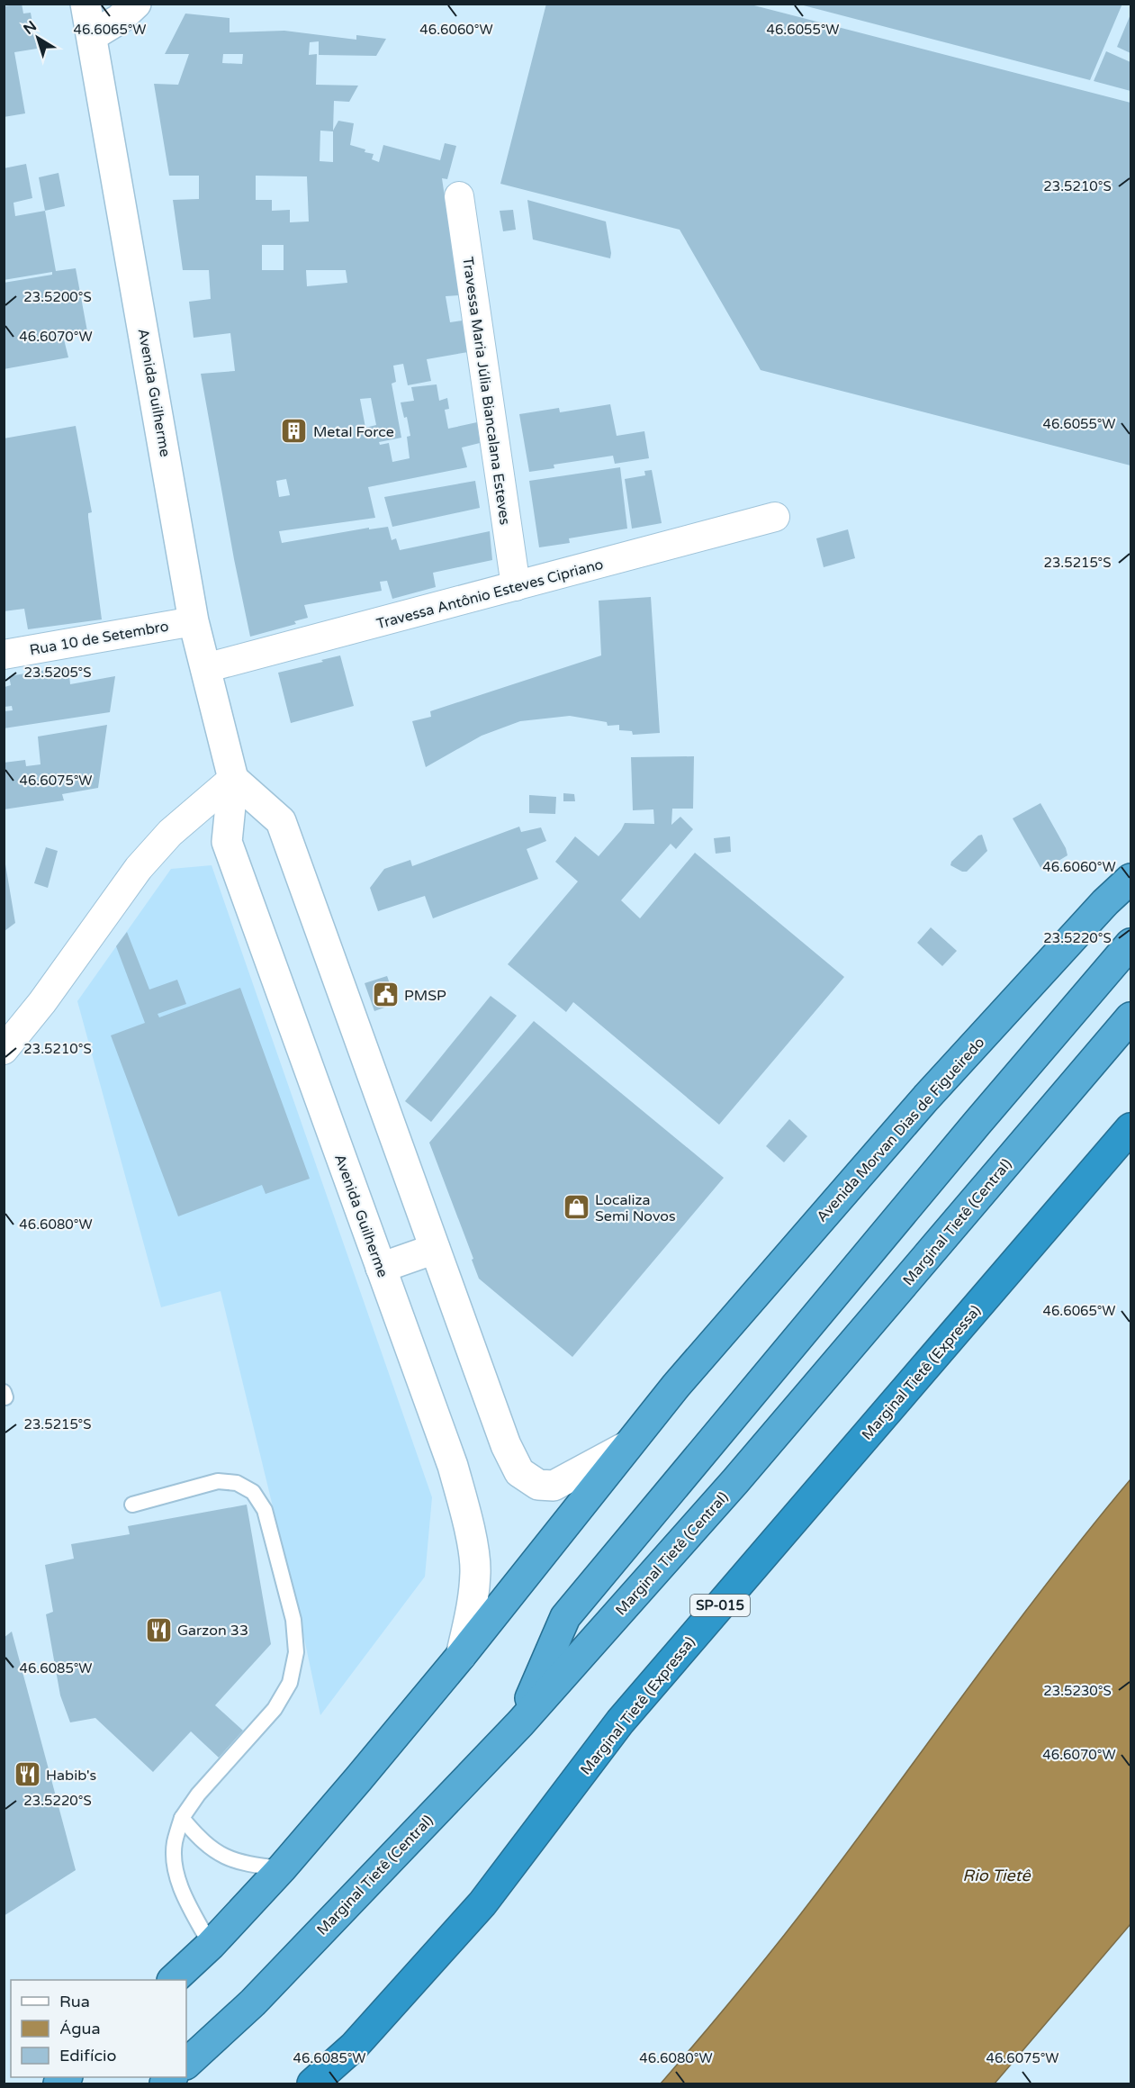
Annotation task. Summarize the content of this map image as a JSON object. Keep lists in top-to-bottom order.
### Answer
{
  "streets": {
    "highway": [
      "Avenida Morvan Dias de Figueiredo",
      "Marginal Tietê (Central)",
      "Marginal Tietê (Expressa)",
      "SP-015"
    ],
    "street": [
      "Travessa Maria Júlia Biancalana Esteves",
      "Avenida Guilherme",
      "Travessa Antônio Esteves Cipriano",
      "Rua 10 de Setembro"
    ]
  },
  "crossings": [
    ["Travessa Maria Júlia Biancalana Esteves", "Travessa Antônio Esteves Cipriano"],
    ["Avenida Guilherme", "Travessa Antônio Esteves Cipriano"],
    ["Avenida Guilherme", "Rua 10 de Setembro"],
    ["Avenida Guilherme", "Avenida Morvan Dias de Figueiredo"]
  ],
  "water": ["Rio Tietê"],
  "places": {
    "building": ["Metal Force"],
    "public building": ["PMSP"],
    "shop": ["Localiza Semi Novos"],
    "restaurant": ["Garzon 33", "Habib's"]
  },
  "legend": ["Rua", "Água", "Edifício"],
  "north": "top left",
  "coordinates": [
    "46.6055°W",
    "46.6065°W",
    "46.6060°W",
    "23.5210°S",
    "23.5200°S",
    "46.6070°W",
    "23.5215°S",
    "23.5205°S",
    "46.6075°W",
    "23.5220°S",
    "46.6080°W",
    "46.6085°W",
    "23.5230°S"
  ]
}
